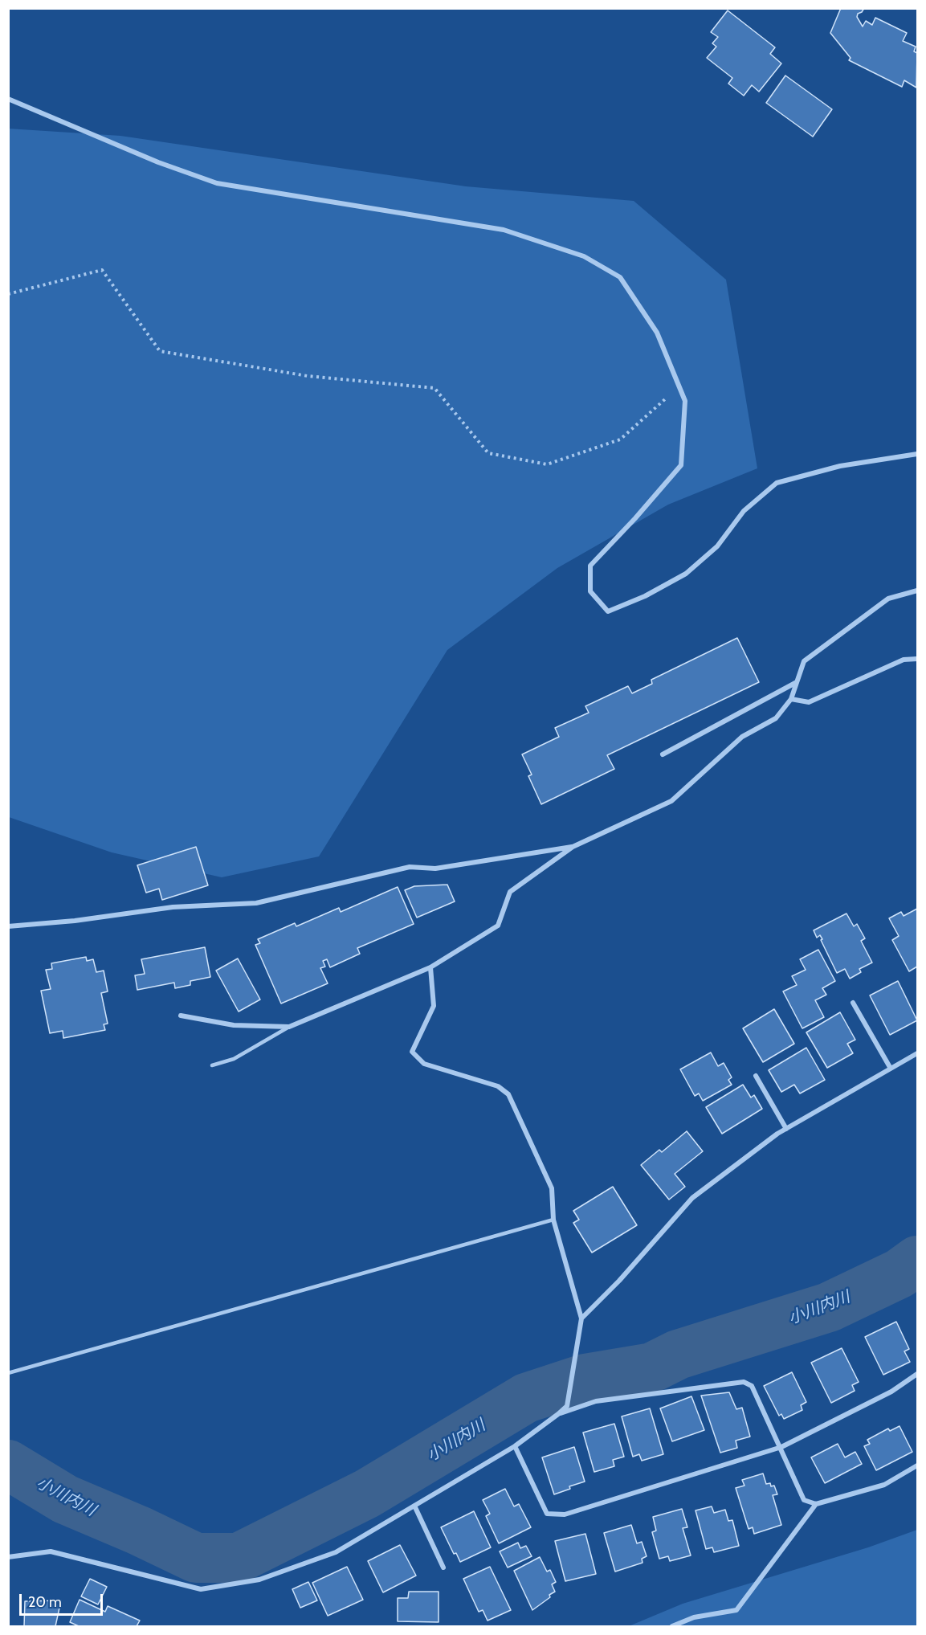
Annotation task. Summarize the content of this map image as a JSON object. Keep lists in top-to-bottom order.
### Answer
{
  "water": ["小川内川"],
  "scale_bar": "20 m"
}
